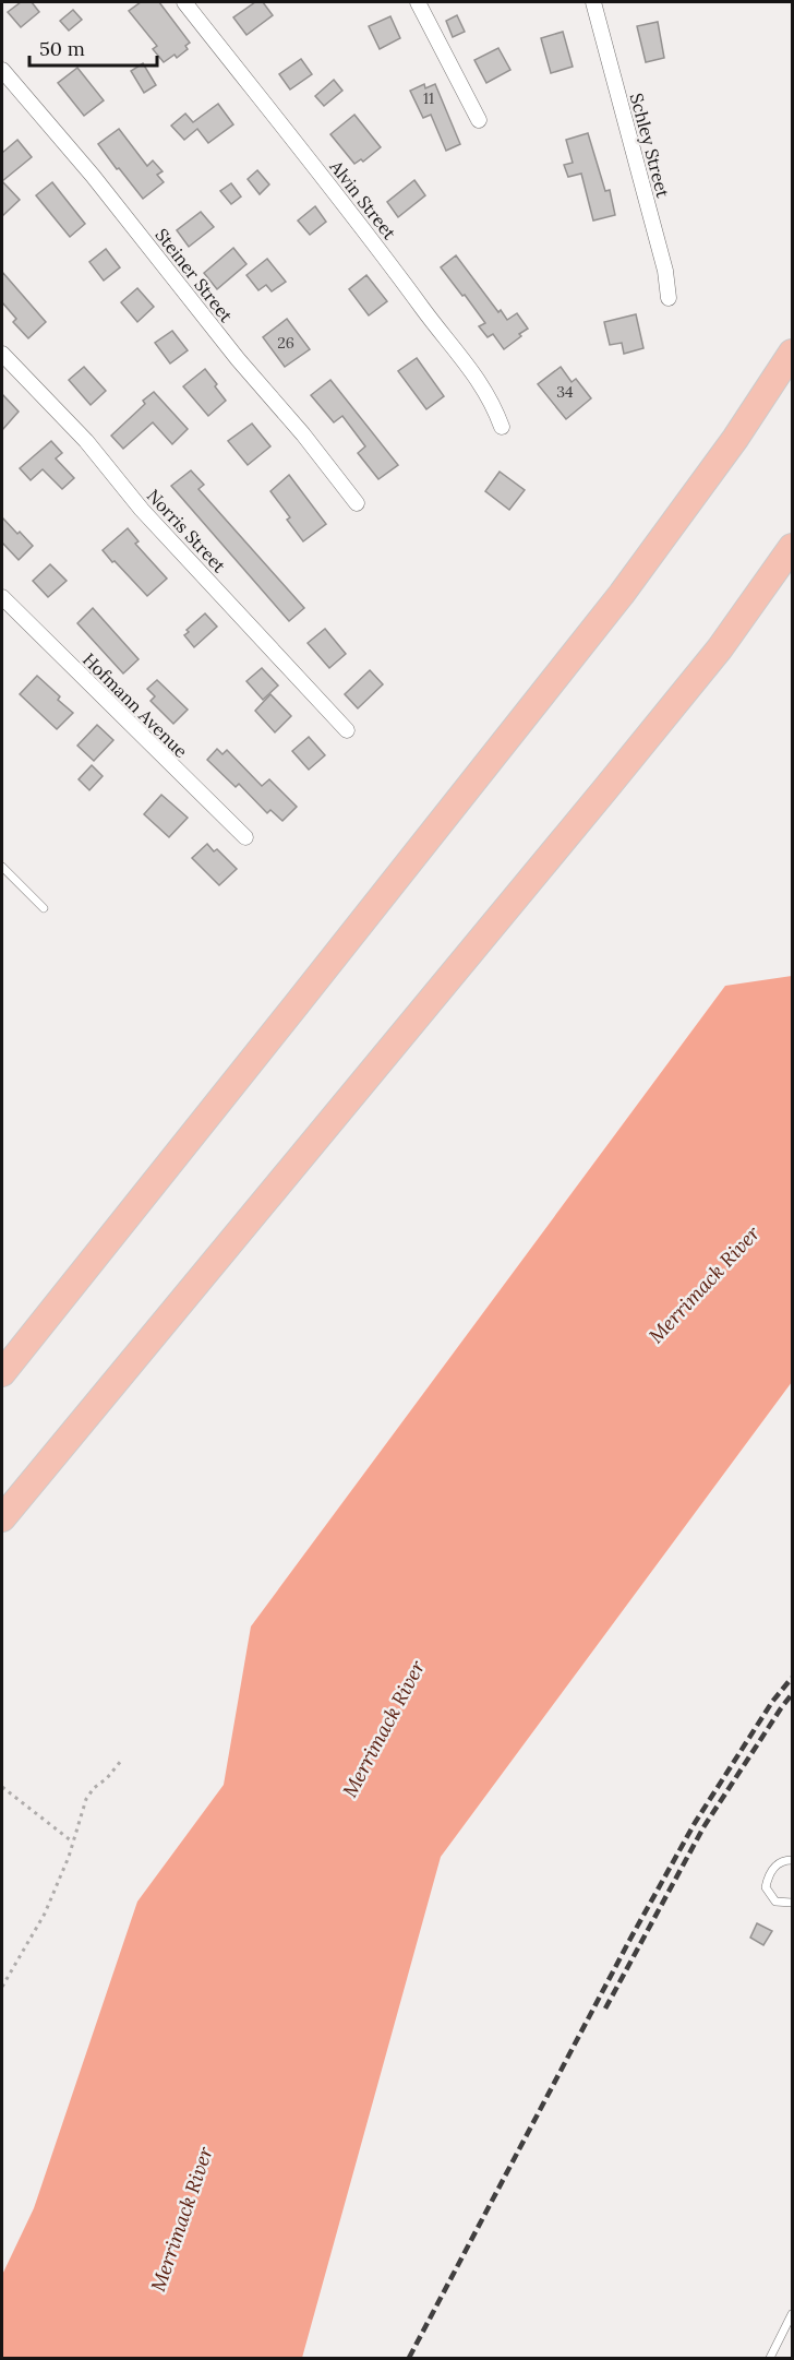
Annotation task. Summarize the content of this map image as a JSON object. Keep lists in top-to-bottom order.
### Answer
{
  "streets": {
    "street": [
      "Schley Street",
      "Alvin Street",
      "Steiner Street",
      "Norris Street",
      "Hofmann Avenue"
    ]
  },
  "water": ["Merrimack River"],
  "house_numbers": ["11", "26", "34"],
  "scale_bar": "50 m"
}
